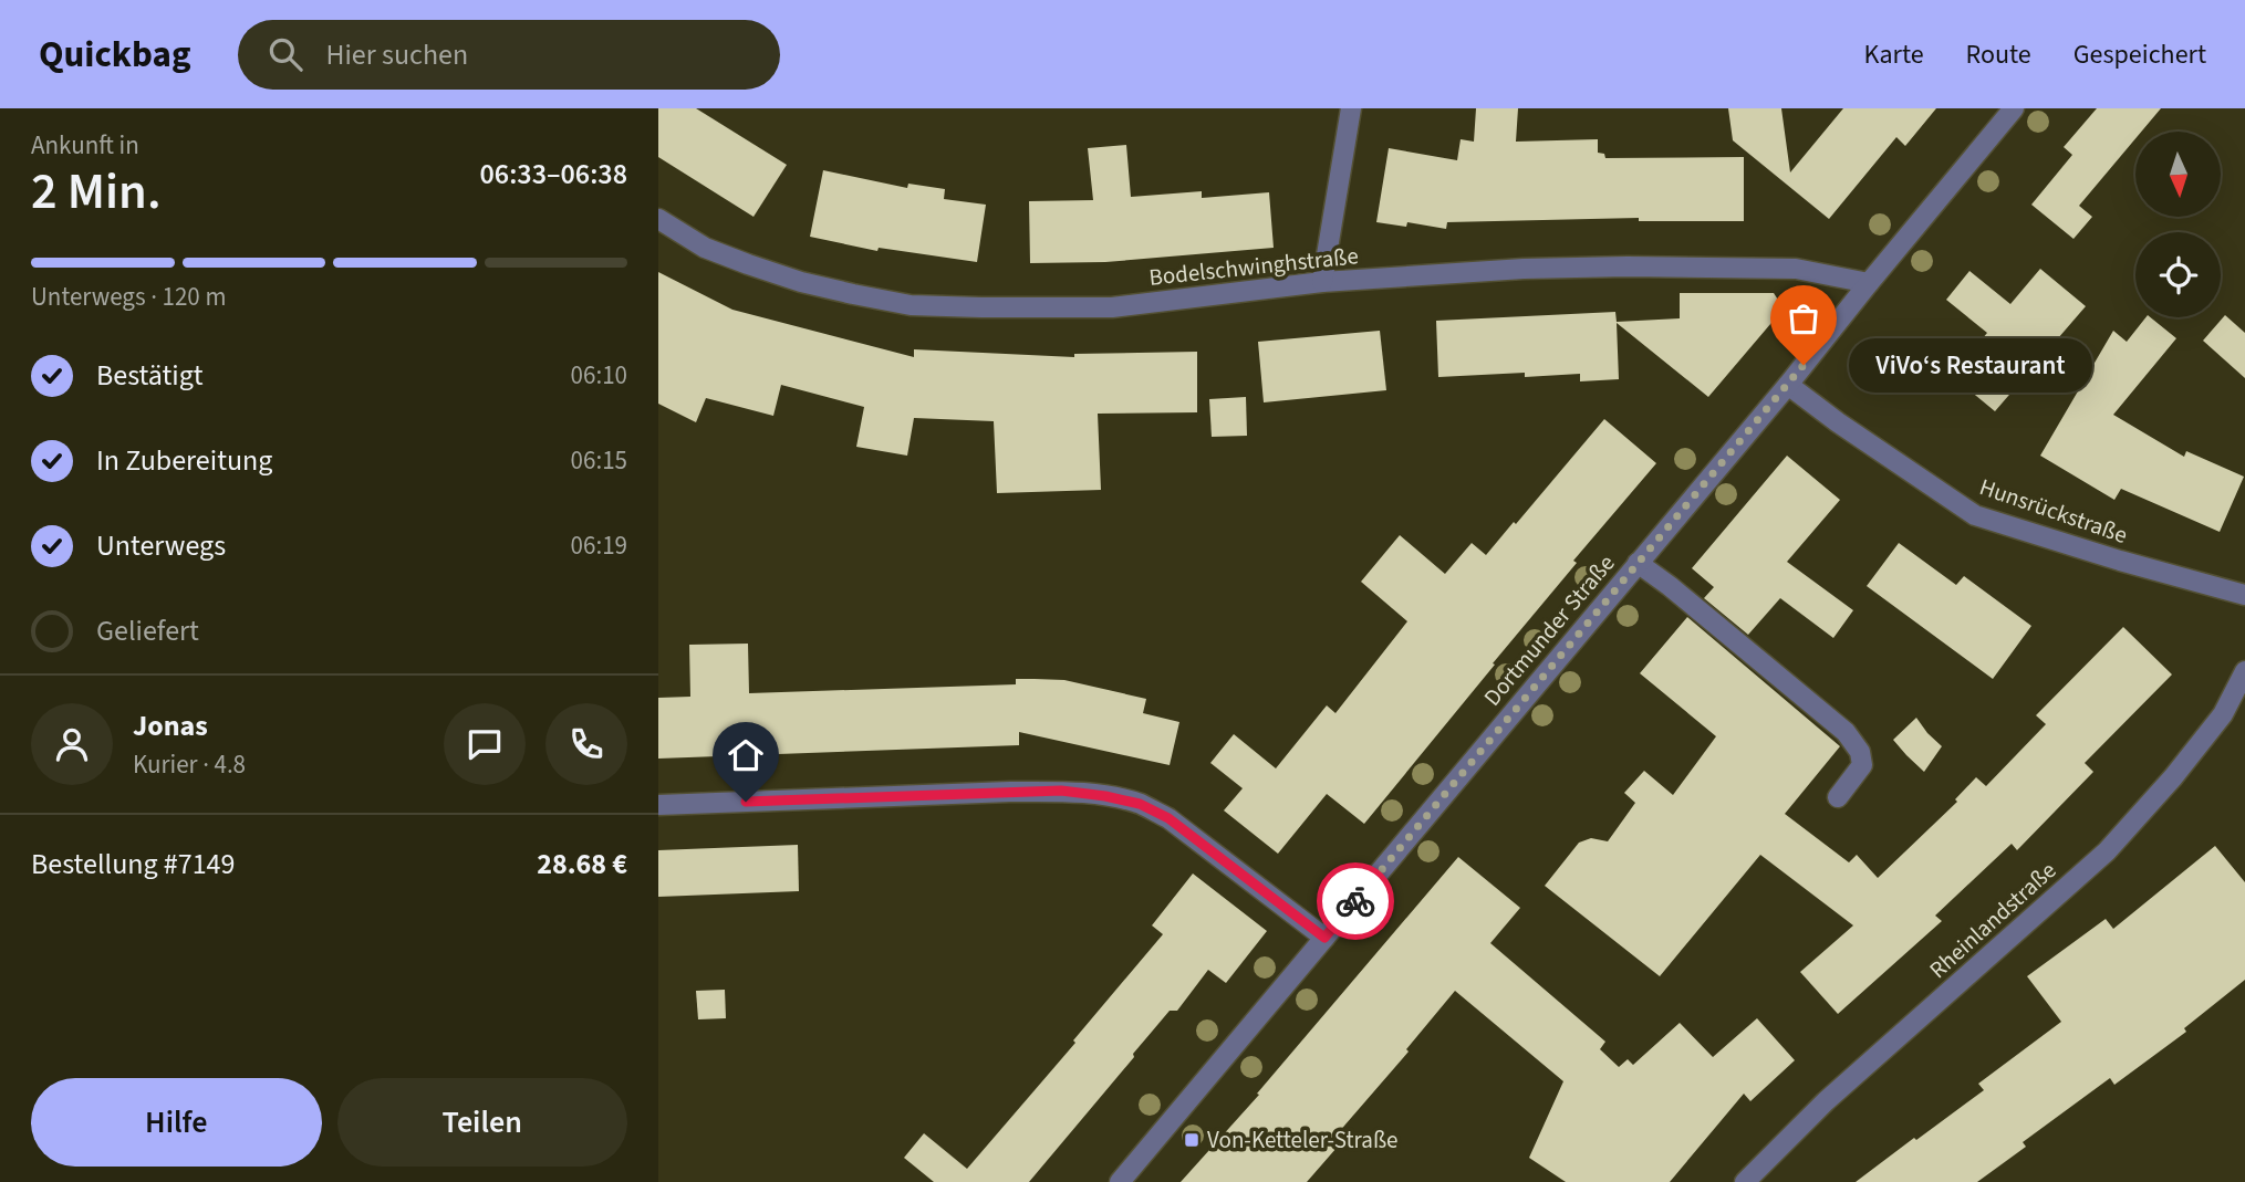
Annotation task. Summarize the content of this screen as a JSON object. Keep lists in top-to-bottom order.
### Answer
{
  "streets": {
    "street": [
      "Bodelschwinghstraße",
      "Hunsrückstraße",
      "Dortmunder Straße",
      "Rheinlandstraße"
    ]
  },
  "crossings": [
    ["Bodelschwinghstraße", "Dortmunder Straße"],
    ["Hunsrückstraße", "Dortmunder Straße"]
  ],
  "places": {
    "other": ["ViVo‘s Restaurant"],
    "transit": ["Von-Ketteler-Straße"]
  },
  "north": "bottom",
  "page": {
    "header": "Quickbag",
    "search": "Hier suchen",
    "nav": ["Karte", "Route", "Gespeichert"],
    "heading": ["2 Min.", "Ankunft in", "06:33–06:38"],
    "panel": [
      "Jonas",
      "Kurier · 4.8",
      "Bestellung #7149",
      "28.68 €"
    ],
    "bar": "Unterwegs · 120 m",
    "list": [
      ["Bestätigt", "06:10"],
      ["In Zubereitung", "06:15"],
      ["Unterwegs", "06:19"],
      "Geliefert"
    ],
    "bubble": "ViVo‘s Restaurant",
    "buttons": ["Hilfe", "Teilen"]
  }
}
